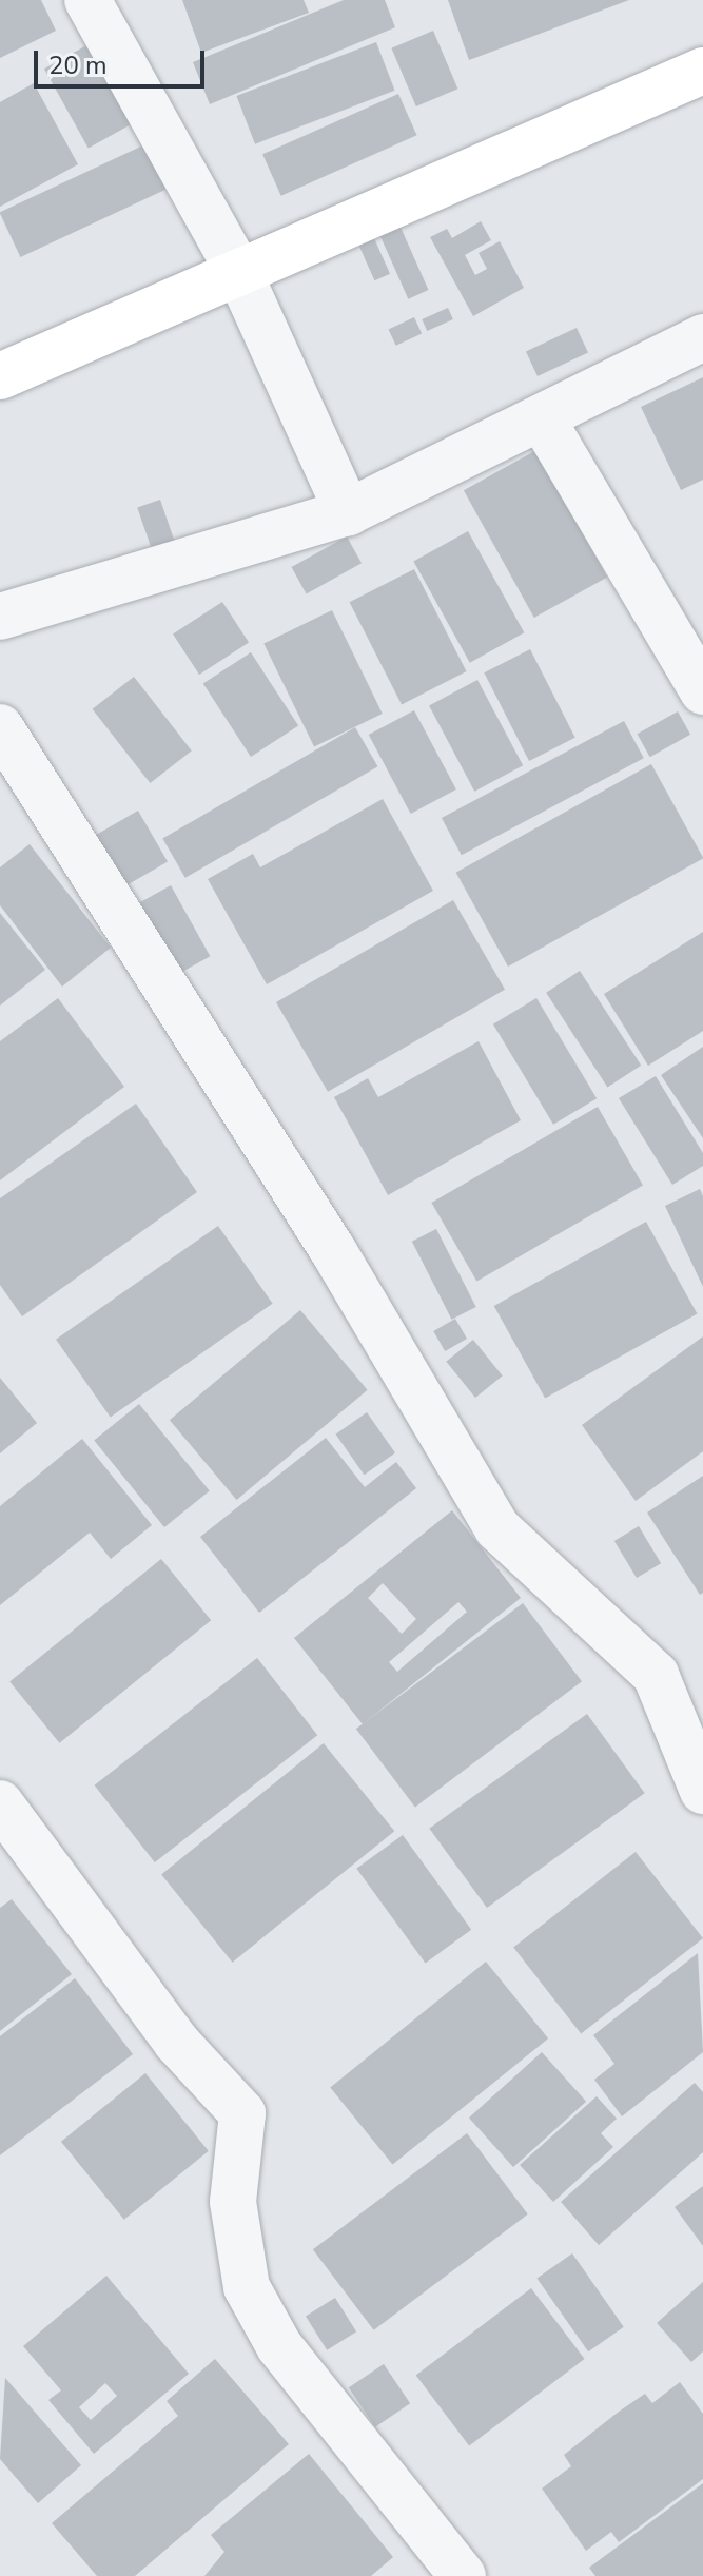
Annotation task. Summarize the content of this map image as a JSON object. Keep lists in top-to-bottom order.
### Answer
{
  "scale_bar": "20 m"
}
